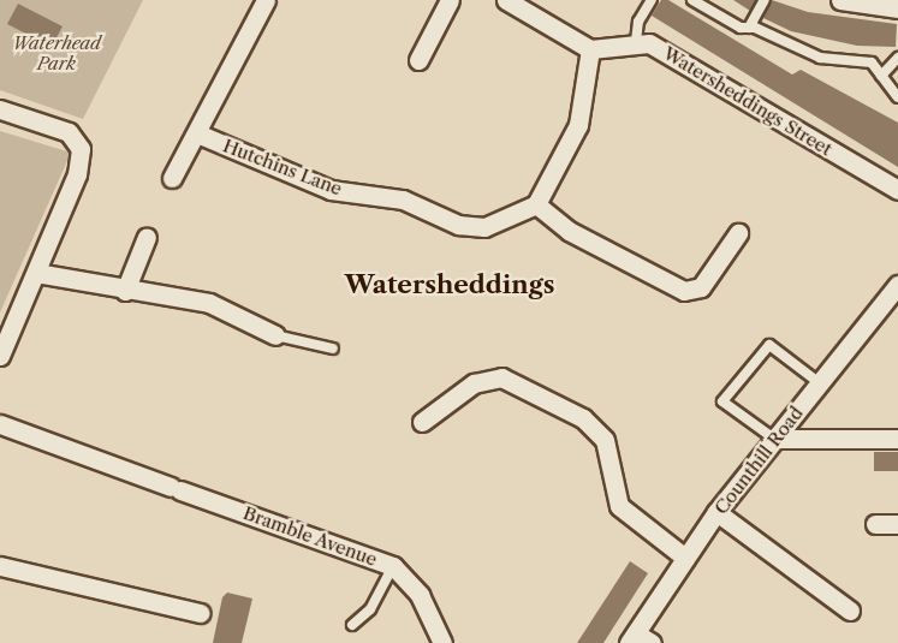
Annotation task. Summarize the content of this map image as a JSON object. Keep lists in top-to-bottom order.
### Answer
{
  "streets": {
    "street": [
      "Watersheddings Street",
      "Hutchins Lane",
      "Counthill Road",
      "Bramble Avenue"
    ]
  },
  "districts": ["Watersheddings"],
  "parks": ["Waterhead Park"]
}
